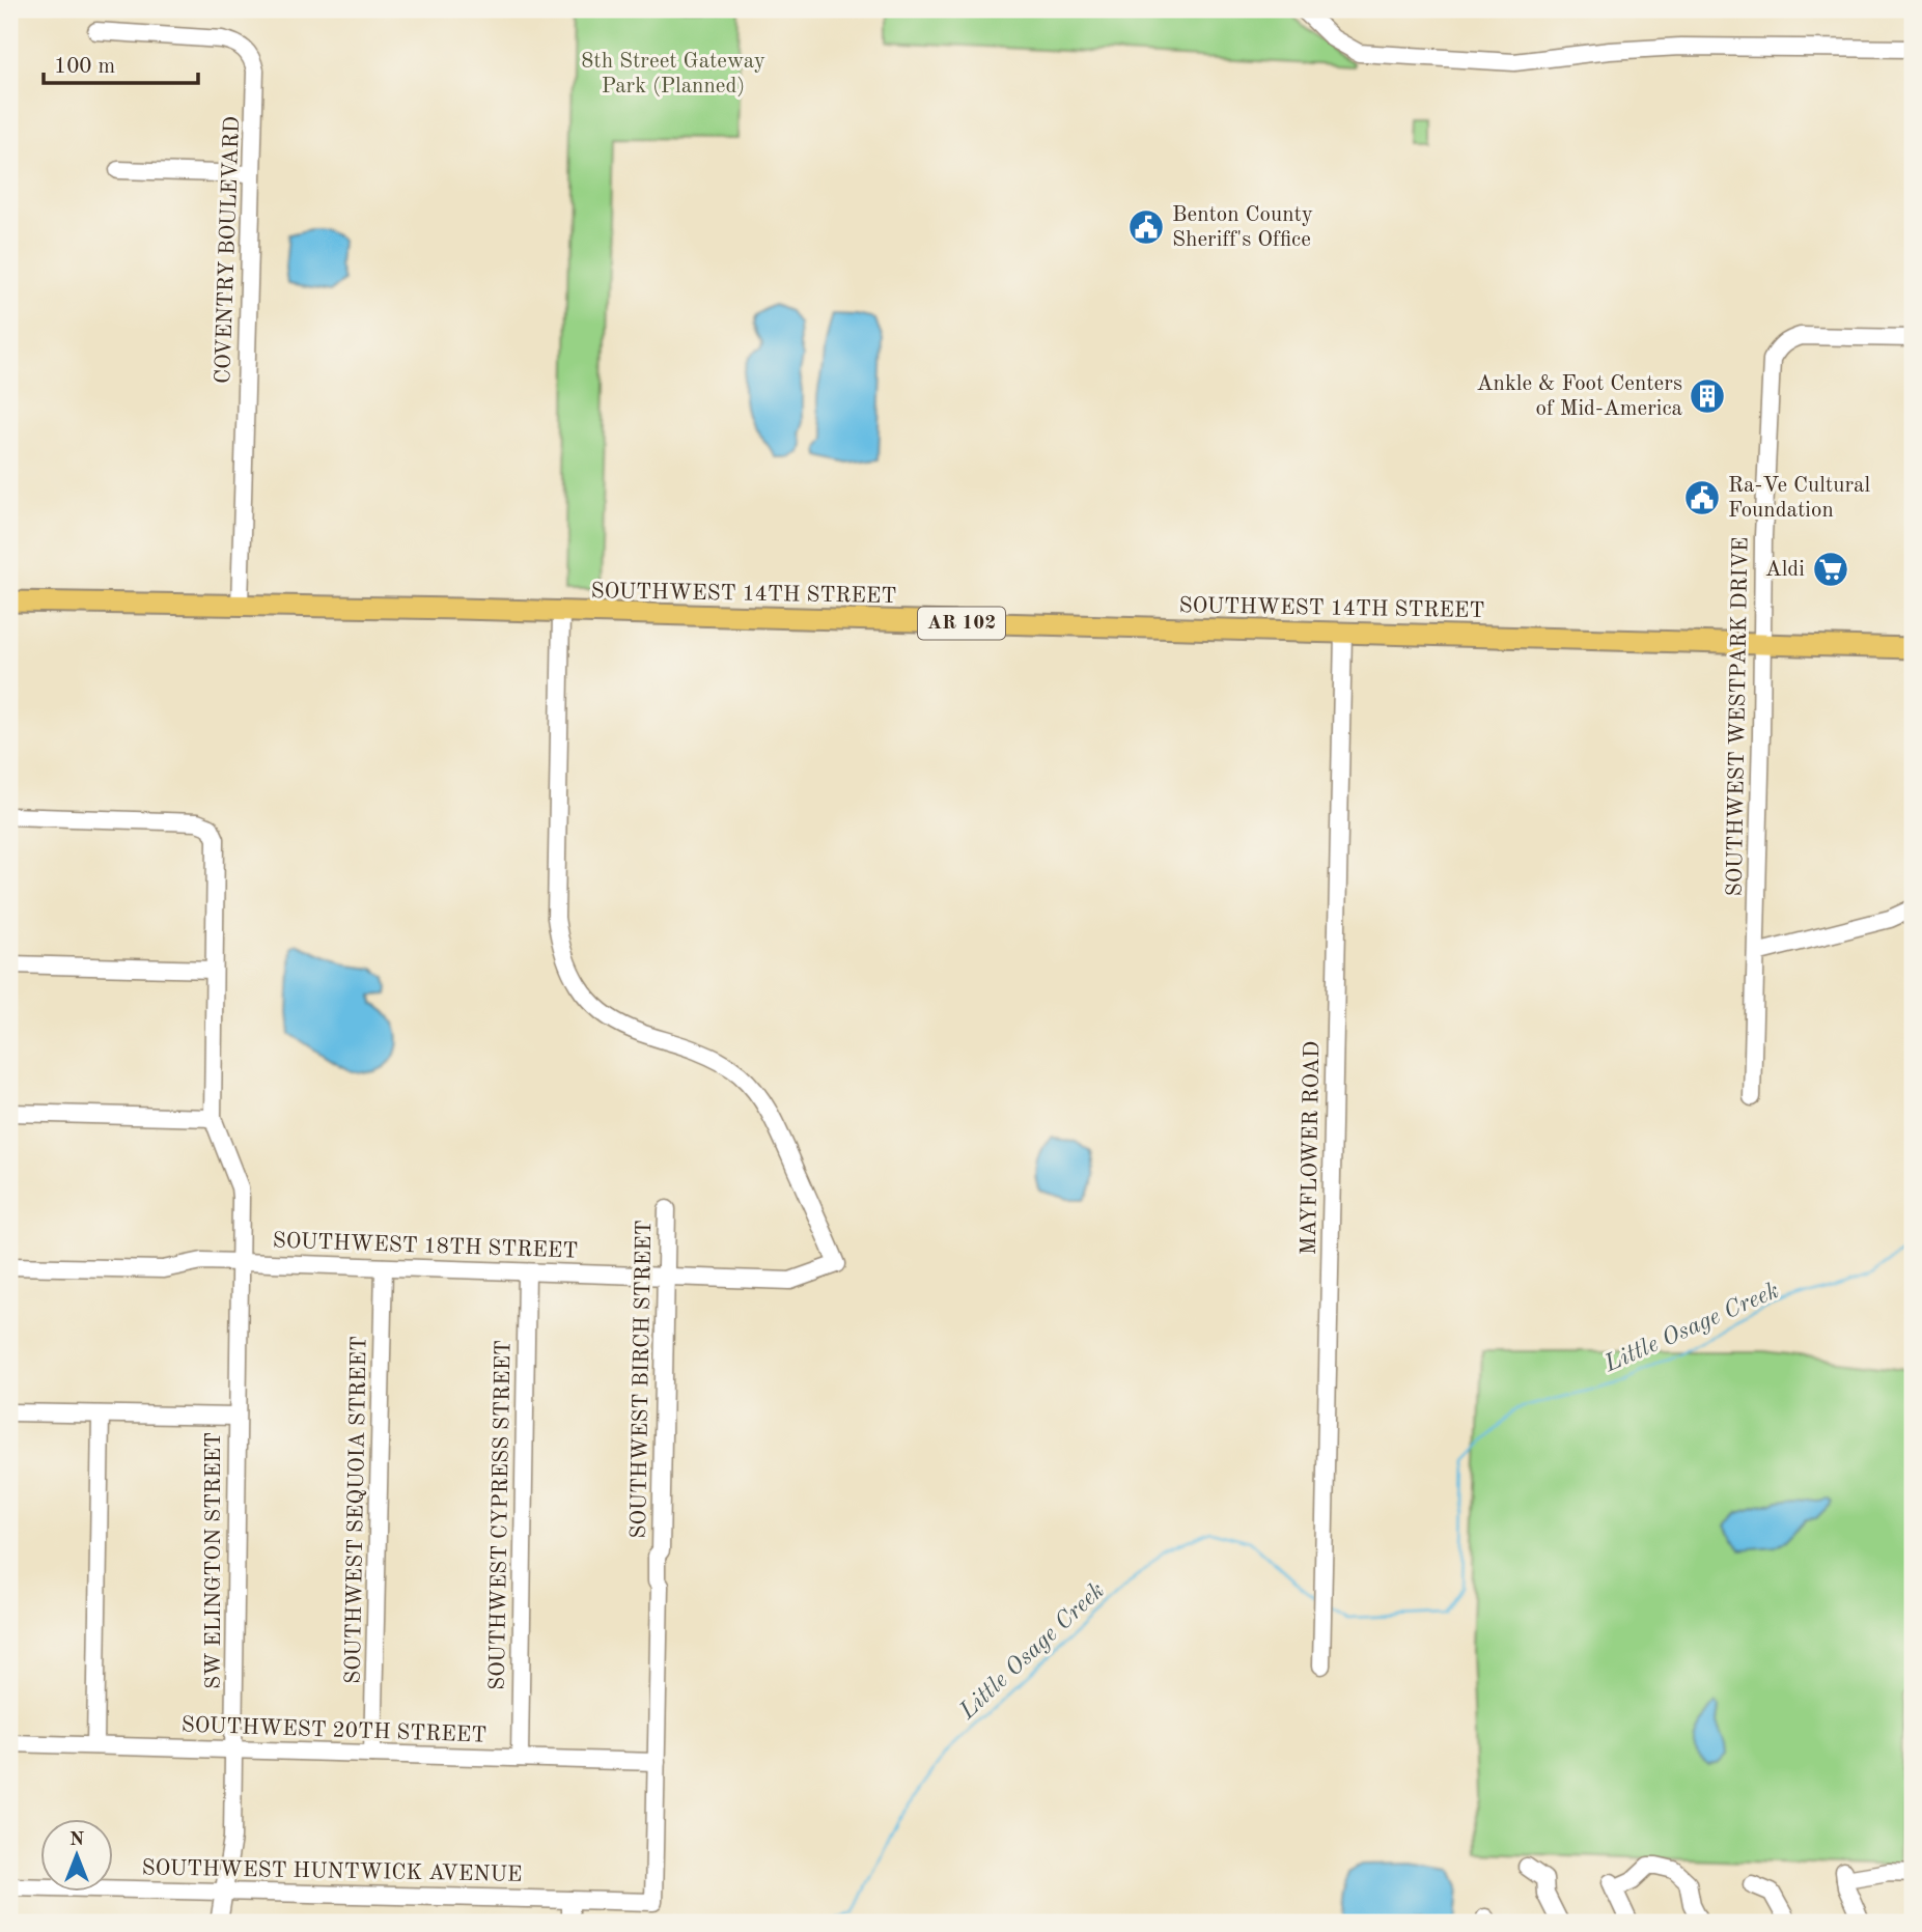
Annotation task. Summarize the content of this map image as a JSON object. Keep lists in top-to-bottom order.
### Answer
{
  "streets": {
    "main road": ["SOUTHWEST 14TH STREET", "AR 102"],
    "street": [
      "COVENTRY BOULEVARD",
      "SOUTHWEST WESTPARK DRIVE",
      "MAYFLOWER ROAD",
      "SOUTHWEST 18TH STREET",
      "SOUTHWEST BIRCH STREET",
      "SOUTHWEST SEQUOIA STREET",
      "SOUTHWEST CYPRESS STREET",
      "SW ELINGTON STREET",
      "SOUTHWEST 20TH STREET",
      "SOUTHWEST HUNTWICK AVENUE"
    ]
  },
  "crossings": [
    ["COVENTRY BOULEVARD", "SOUTHWEST 14TH STREET"],
    ["SOUTHWEST 14TH STREET", "SOUTHWEST WESTPARK DRIVE"],
    ["SOUTHWEST 14TH STREET", "MAYFLOWER ROAD"],
    ["SOUTHWEST 14TH STREET", "SOUTHWEST 18TH STREET"],
    ["SOUTHWEST 18TH STREET", "SOUTHWEST BIRCH STREET"],
    ["SOUTHWEST 18TH STREET", "SOUTHWEST SEQUOIA STREET"],
    ["SOUTHWEST 18TH STREET", "SOUTHWEST CYPRESS STREET"],
    ["SOUTHWEST 18TH STREET", "SW ELINGTON STREET"],
    ["SOUTHWEST BIRCH STREET", "SOUTHWEST 20TH STREET"],
    ["SOUTHWEST BIRCH STREET", "SOUTHWEST HUNTWICK AVENUE"],
    ["SOUTHWEST SEQUOIA STREET", "SOUTHWEST 20TH STREET"],
    ["SOUTHWEST CYPRESS STREET", "SOUTHWEST 20TH STREET"],
    ["SW ELINGTON STREET", "SOUTHWEST 20TH STREET"],
    ["SW ELINGTON STREET", "SOUTHWEST HUNTWICK AVENUE"]
  ],
  "water": ["Little Osage Creek"],
  "parks": ["8th Street Gateway Park (Planned)"],
  "places": {
    "public building": ["Benton County Sheriff's Office", "Ra-Ve Cultural Foundation"],
    "building": ["Ankle & Foot Centers of Mid-America"],
    "supermarket": ["Aldi"]
  },
  "scale_bar": "100 m",
  "north": "top"
}
